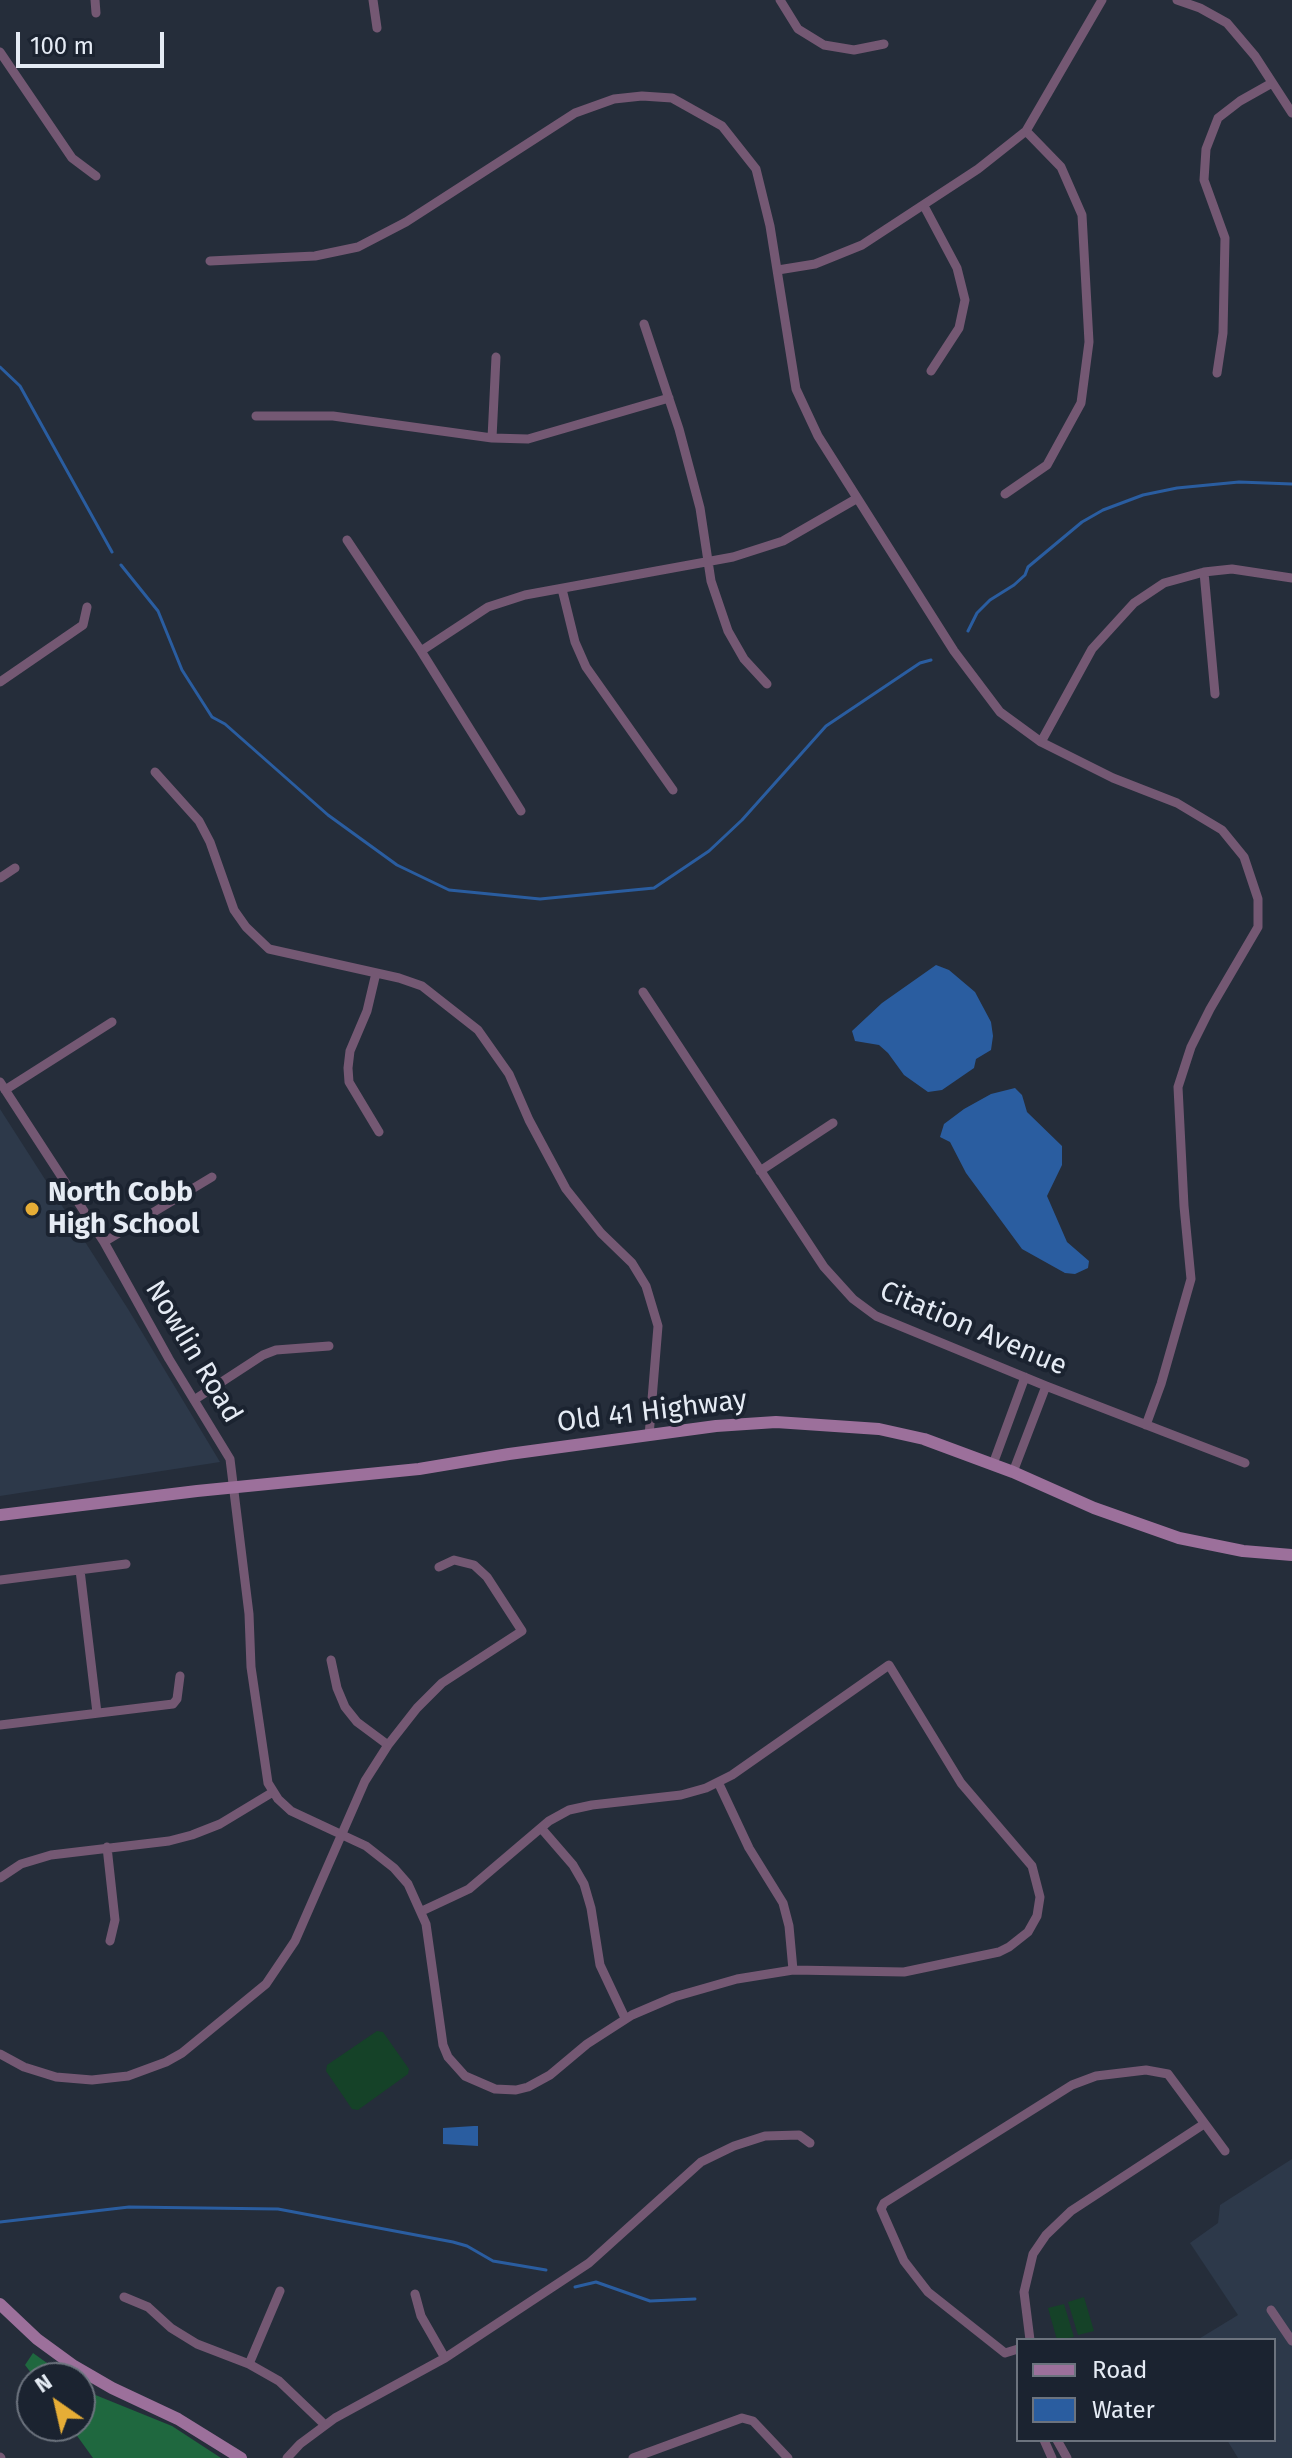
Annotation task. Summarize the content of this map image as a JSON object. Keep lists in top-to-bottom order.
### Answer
{
  "streets": {
    "main road": ["Old 41 Highway"],
    "street": ["Citation Avenue", "Nowlin Road"]
  },
  "crossings": [
    ["Nowlin Road", "Old 41 Highway"]
  ],
  "places": ["North Cobb High School"],
  "legend": ["Road", "Water"],
  "scale_bar": "100 m",
  "north": "top left"
}
